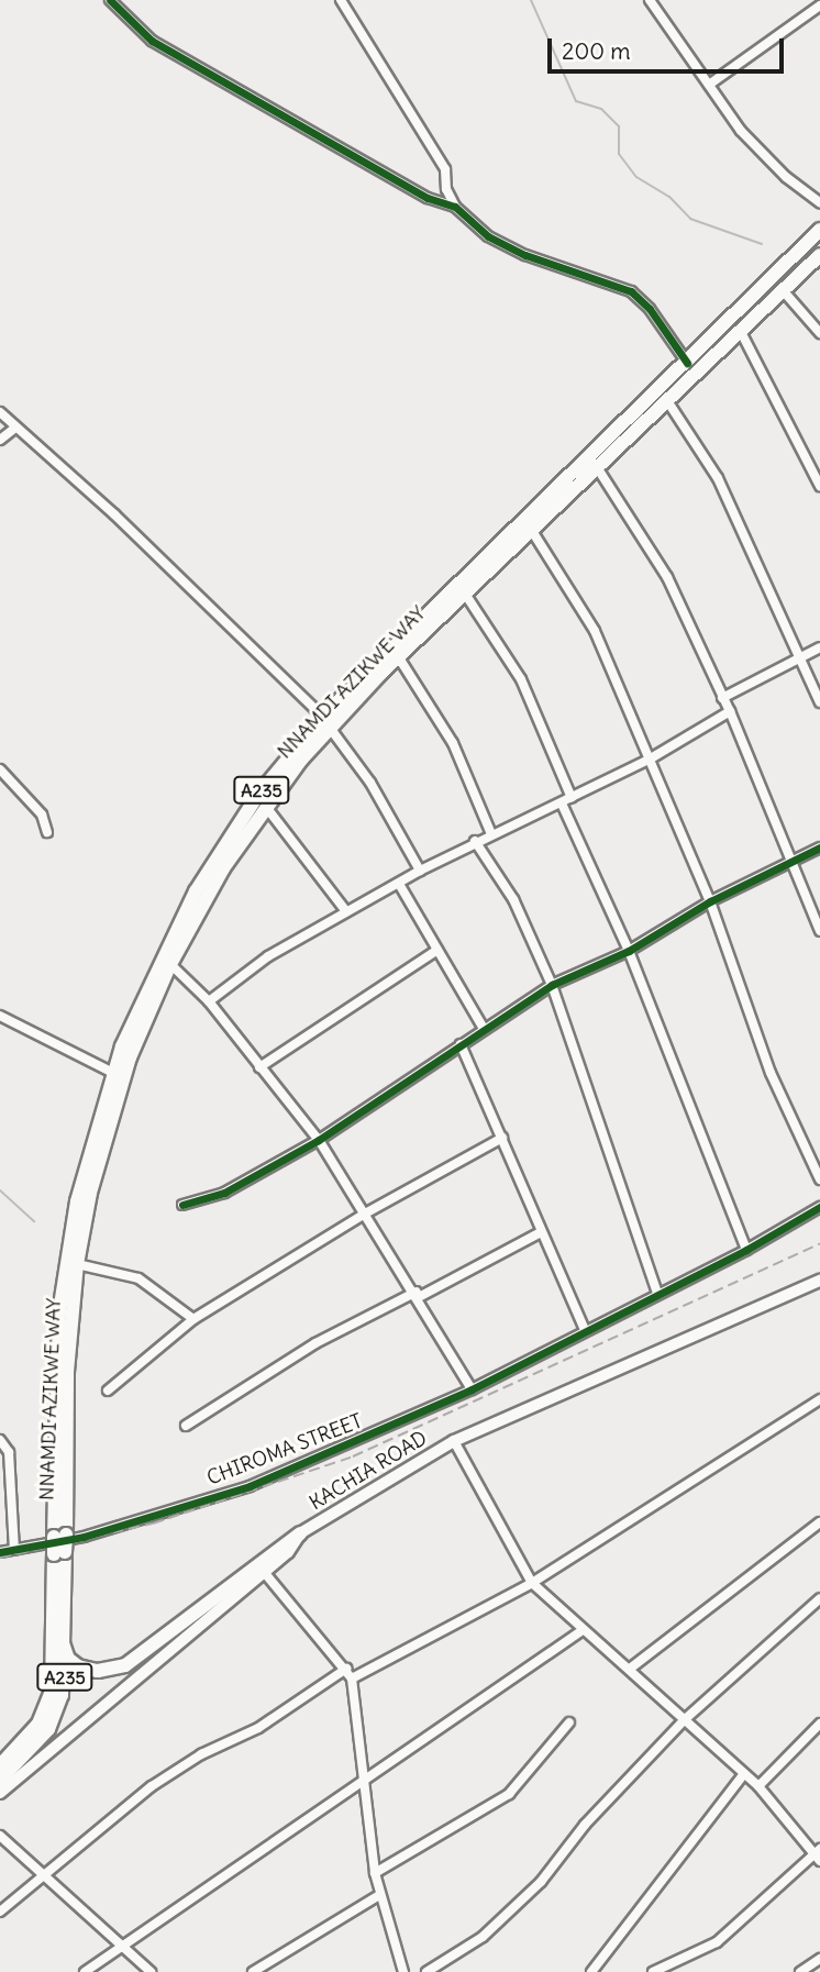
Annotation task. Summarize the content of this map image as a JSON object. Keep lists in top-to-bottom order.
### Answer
{
  "streets": {
    "highway": ["NNAMDI AZIKWE WAY", "A235"],
    "main road": ["KACHIA ROAD"],
    "street": ["CHIROMA STREET"]
  },
  "crossings": [
    ["NNAMDI AZIKWE WAY", "A235"]
  ],
  "scale_bar": "200 m"
}
